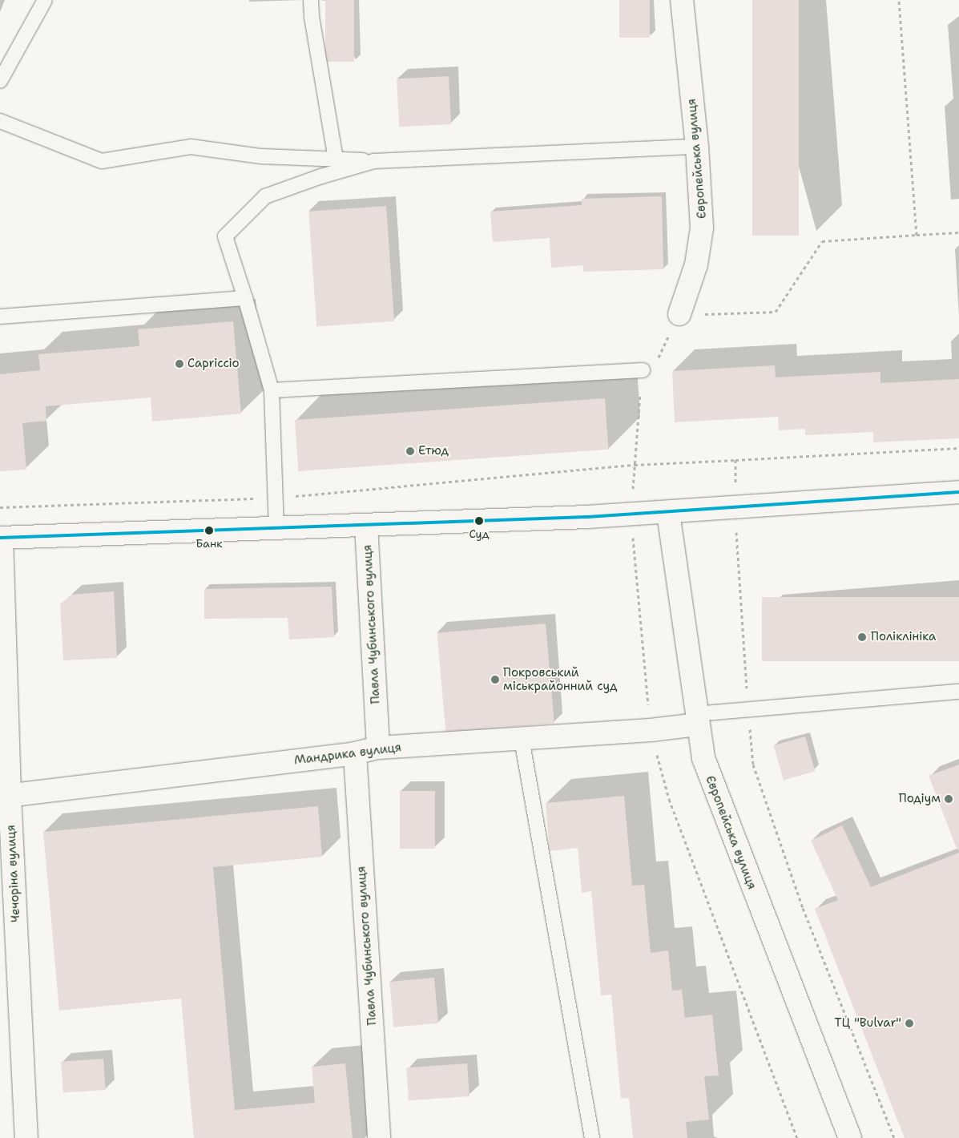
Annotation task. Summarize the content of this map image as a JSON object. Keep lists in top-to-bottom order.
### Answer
{
  "streets": {
    "street": [
      "Європейська вулиця",
      "Павла Чубинського вулиця",
      "Мандрика вулиця",
      "Чечоріна вулиця"
    ]
  },
  "crossings": [
    ["Європейська вулиця", "Мандрика вулиця"],
    ["Павла Чубинського вулиця", "Мандрика вулиця"],
    ["Мандрика вулиця", "Чечоріна вулиця"]
  ],
  "places": [
    "Capriccio",
    "Етюд",
    "Суд",
    "Банк",
    "Поліклініка",
    "Покровський міськрайонний суд",
    "Подіум",
    "ТЦ \"Bulvar\""
  ]
}
